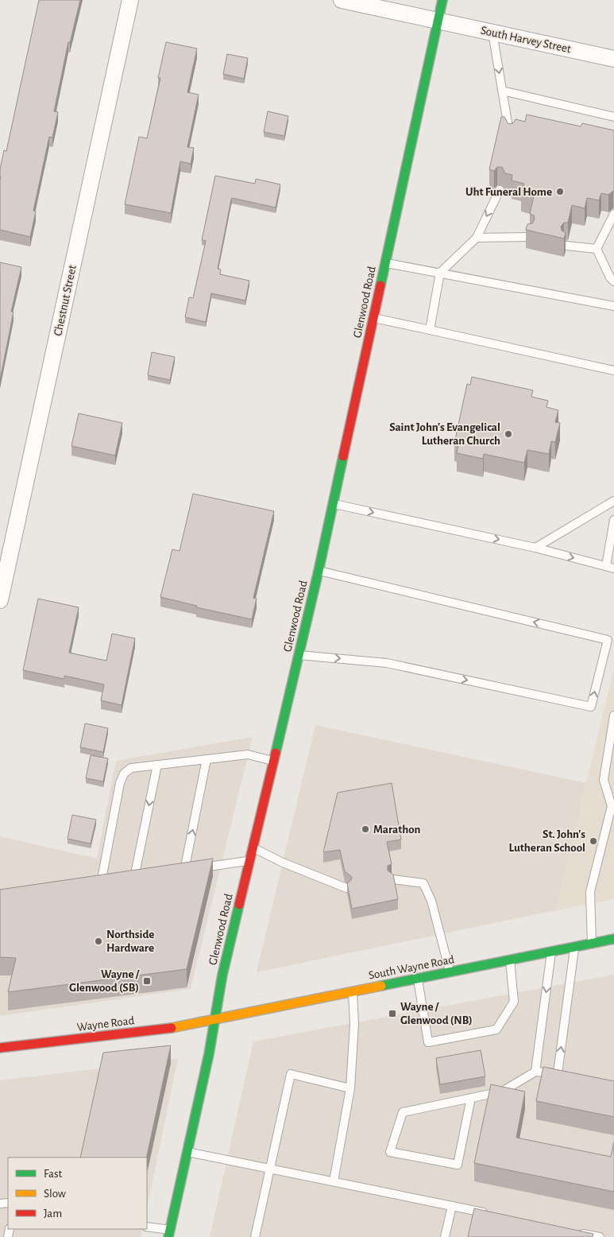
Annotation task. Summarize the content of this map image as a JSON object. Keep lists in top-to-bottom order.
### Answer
{
  "streets": {
    "street": [
      "South Harvey Street",
      "Chestnut Street",
      "Glenwood Road",
      "South Wayne Road",
      "Wayne Road"
    ]
  },
  "crossings": [
    ["South Harvey Street", "Glenwood Road"],
    ["Glenwood Road", "South Wayne Road"],
    ["Glenwood Road", "Wayne Road"],
    ["South Wayne Road", "Wayne Road"]
  ],
  "places": {
    "other": [
      "Uht Funeral Home",
      "Saint John's Evangelical Lutheran Church",
      "Marathon",
      "St. John's Lutheran School",
      "Northside Hardware"
    ],
    "transit": ["Wayne / Glenwood (SB)", "Wayne / Glenwood (NB)"]
  },
  "legend": ["Fast", "Slow", "Jam"]
}
